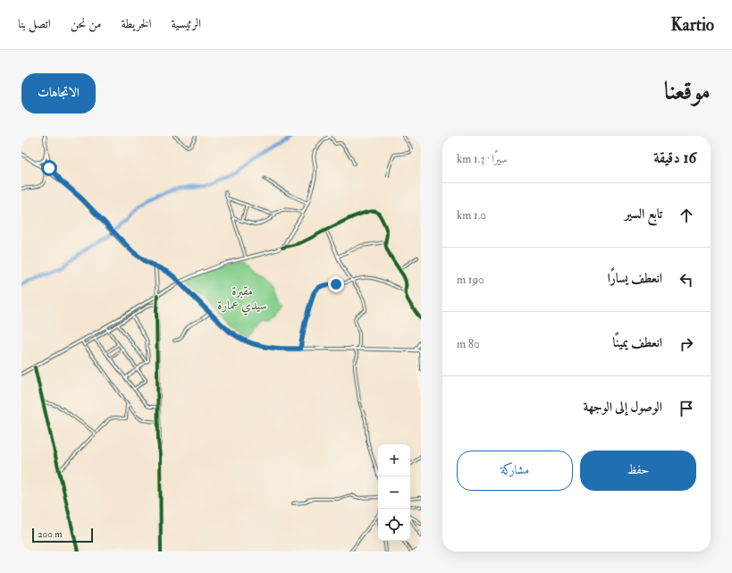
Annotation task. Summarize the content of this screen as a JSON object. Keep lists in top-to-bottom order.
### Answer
{
  "parks": ["مقبرة سيدي عمارة"],
  "scale_bar": "200 m",
  "page": {
    "header": "Kartio",
    "nav": [
      "الرئيسية",
      "الخريطة",
      "من نحن",
      "اتصل بنا"
    ],
    "title": "موقعنا",
    "buttons": [
      "الاتجاهات",
      ["حفظ", "مشاركة"]
    ],
    "heading": ["16 دقيقة", "سيرًا · 1.3 km"],
    "list": [
      ["تابع السير", "1.0 km"],
      ["انعطف يسارًا", "190 m"],
      ["انعطف يمينًا", "80 m"],
      "الوصول إلى الوجهة"
    ],
    "map_buttons": ["+", "−"],
    "scale": "200 m"
  }
}
